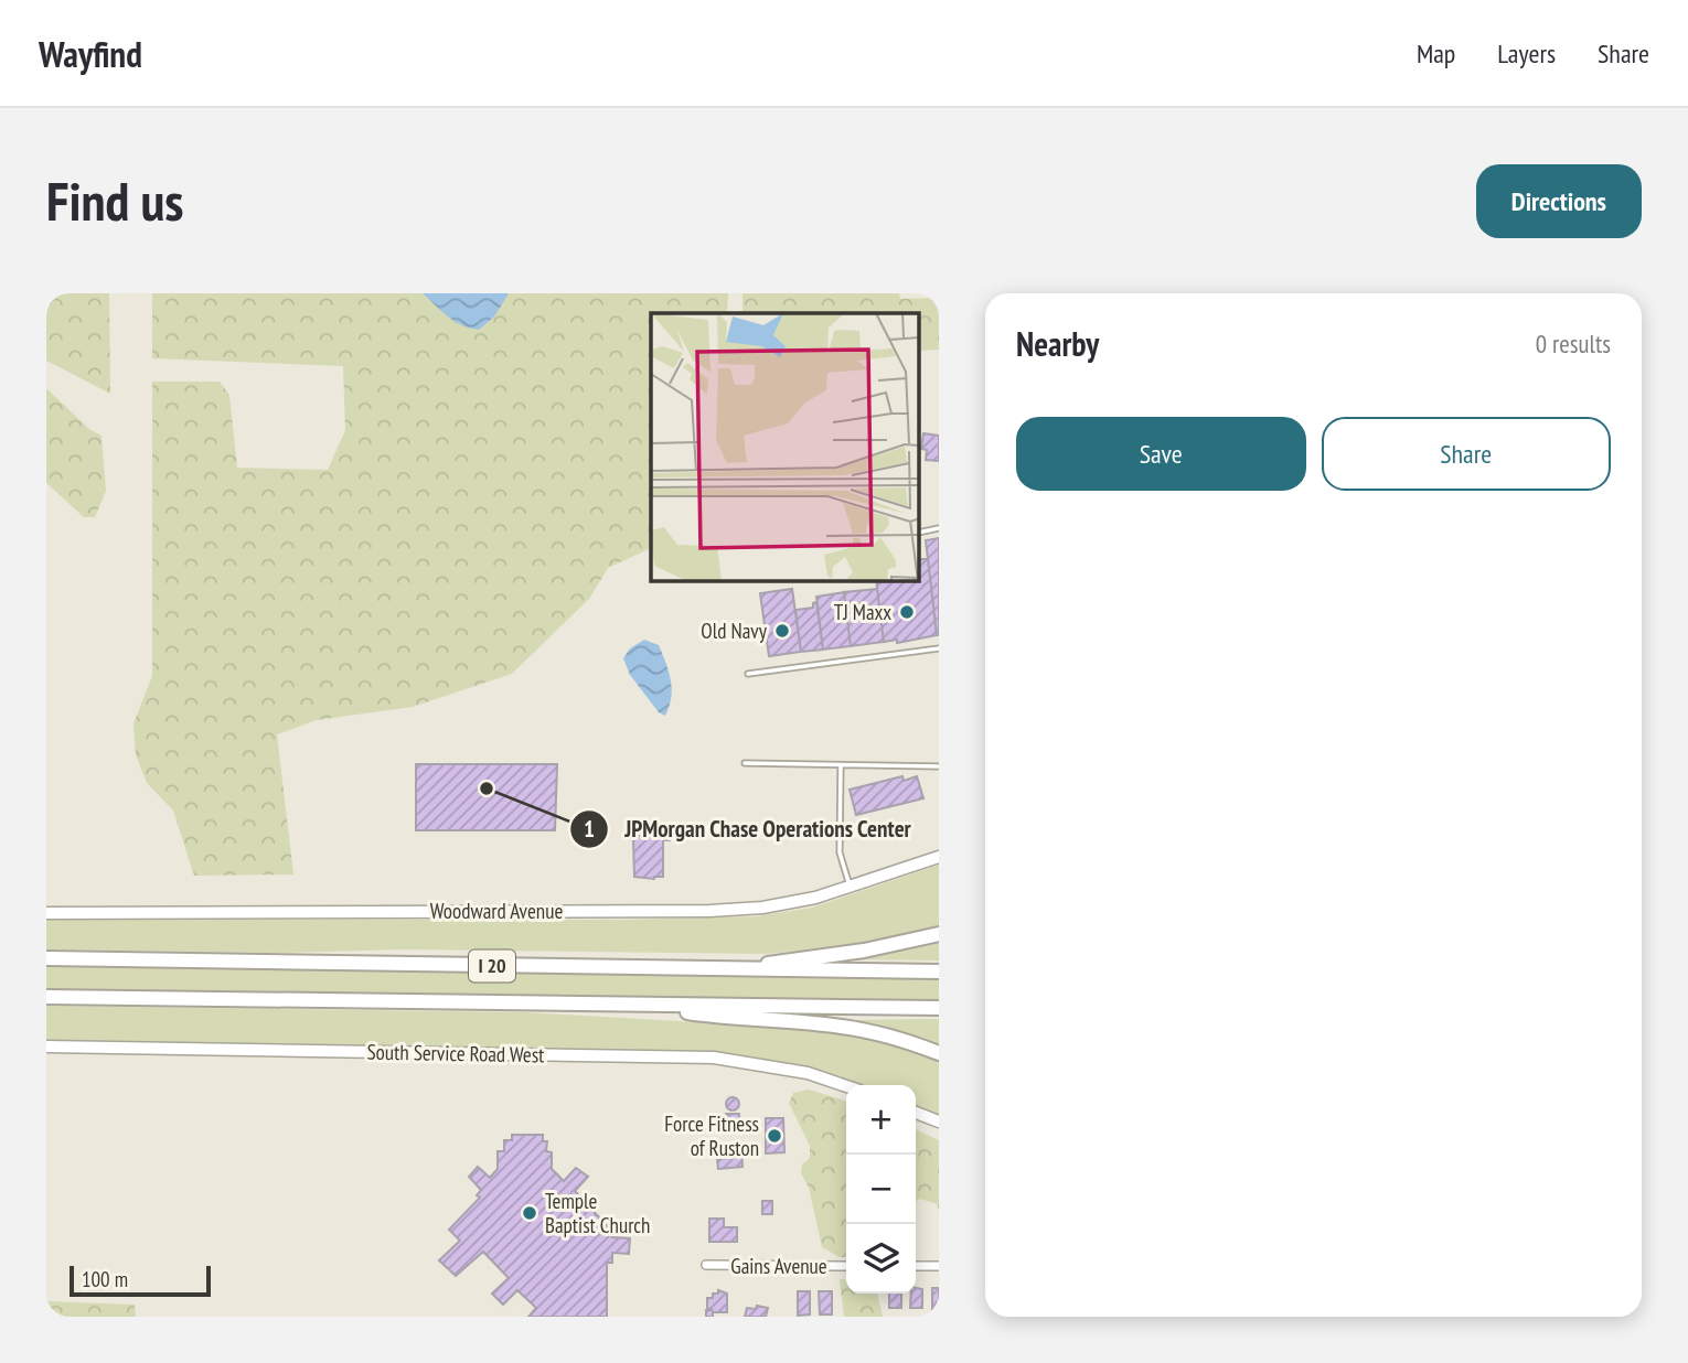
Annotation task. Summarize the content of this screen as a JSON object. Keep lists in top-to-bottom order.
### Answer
{
  "streets": {
    "highway": ["I 20"],
    "main road": ["Woodward Avenue", "South Service Road West"],
    "street": ["Gains Avenue"]
  },
  "places": [
    "TJ Maxx",
    "Old Navy",
    "JPMorgan Chase Operations Center",
    "Force Fitness of Ruston",
    "Temple Baptist Church"
  ],
  "scale_bar": "100 m",
  "page": {
    "header": "Wayfind",
    "nav": ["Map", "Layers", "Share"],
    "buttons": [
      "Directions",
      ["Save", "Share"]
    ],
    "title": "Find us",
    "heading": ["Nearby", "0 results"],
    "map_buttons": ["+", "−"],
    "scale": "100 m"
  }
}
